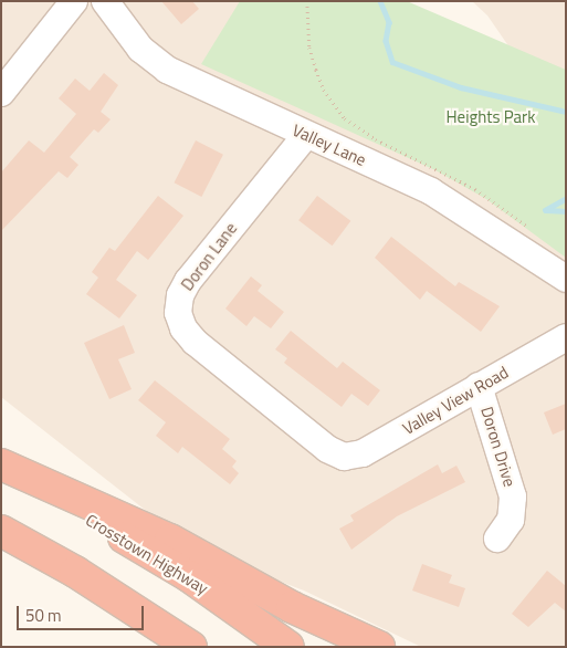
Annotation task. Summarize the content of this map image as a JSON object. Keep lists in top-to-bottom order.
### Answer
{
  "streets": {
    "highway": ["Crosstown Highway"],
    "street": [
      "Valley Lane",
      "Doron Lane",
      "Valley View Road",
      "Doron Drive"
    ]
  },
  "crossings": [
    ["Valley Lane", "Doron Lane"],
    ["Doron Lane", "Valley View Road"],
    ["Valley View Road", "Doron Drive"]
  ],
  "parks": ["Heights Park"],
  "scale_bar": "50 m"
}
